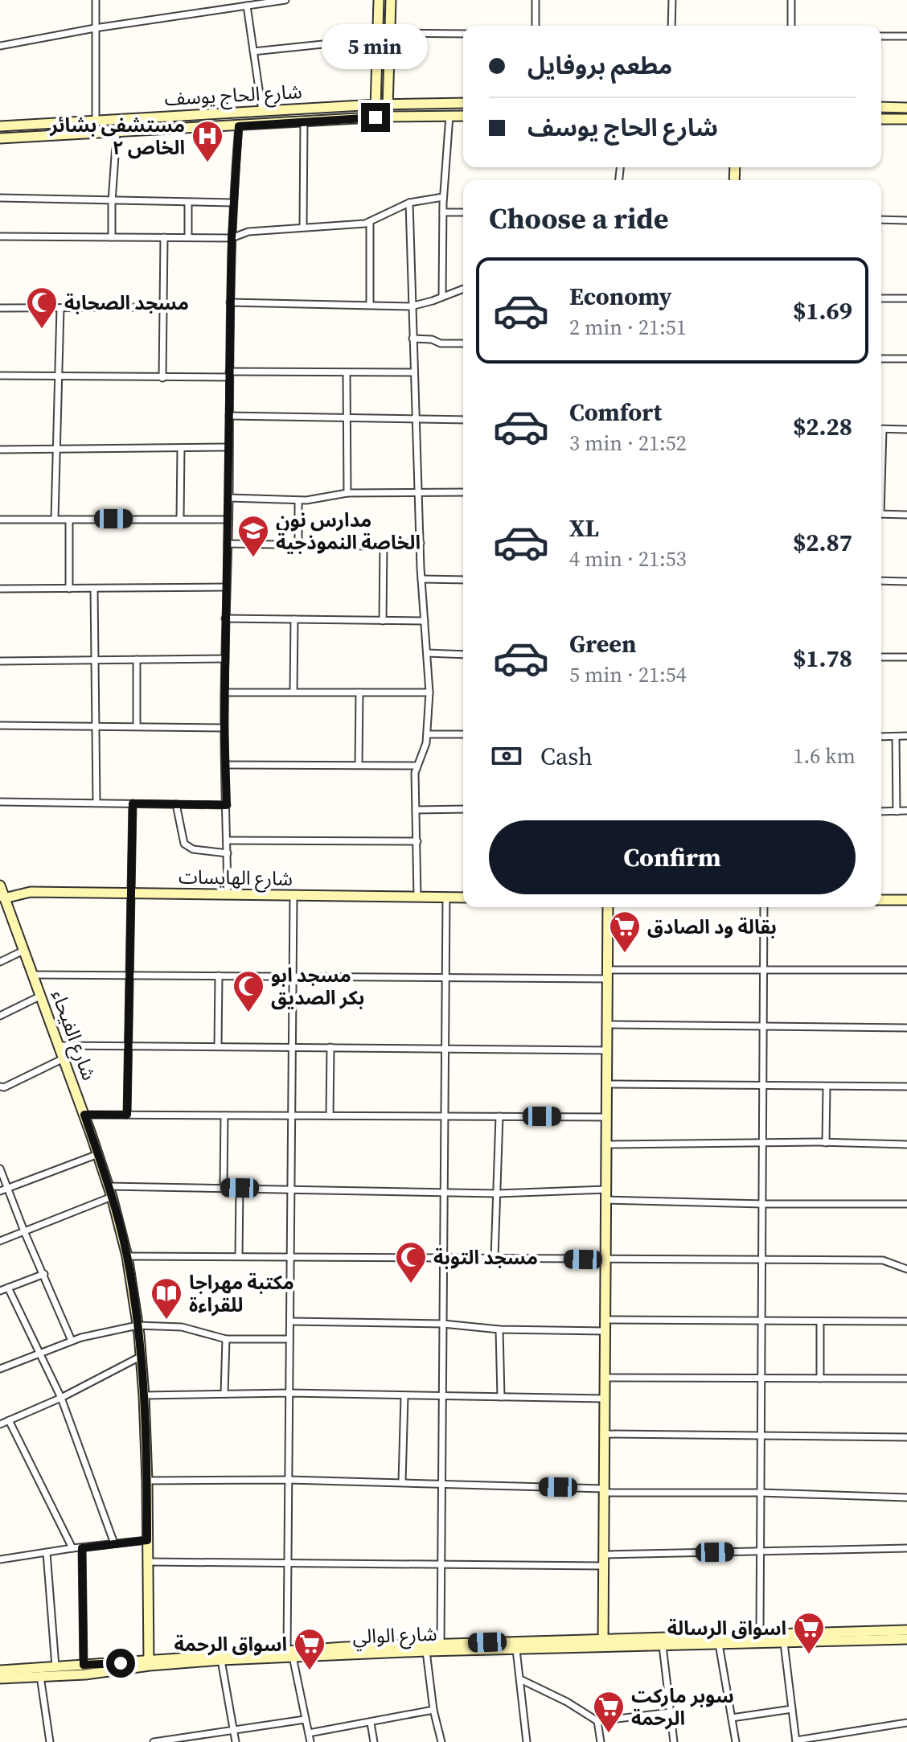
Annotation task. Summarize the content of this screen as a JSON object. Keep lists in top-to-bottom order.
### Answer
{
  "streets": {
    "street": [
      "شارع الحاج يوسف",
      "شارع الهايسات",
      "شارع الفيحاء",
      "شارع الوالي"
    ]
  },
  "crossings": [
    ["شارع الهايسات", "شارع الفيحاء"],
    ["شارع الفيحاء", "شارع الوالي"]
  ],
  "places": {
    "hospital": ["مستشفى بشائر الخاص ٢"],
    "mosque": ["مسجد الصحابة", "مسجد ابو بكر الصديق", "مسجد التوبة"],
    "school or university": ["مدارس نون الخاصة النموذجية"],
    "supermarket": [
      "بقالة ود الصادق",
      "اسواق الرسالة",
      "اسواق الرحمة",
      "سوبر ماركت الرحمة"
    ],
    "library": ["مكتبة مهراجا للقراءة"]
  },
  "page": {
    "bubble": "5 min",
    "banner": ["مطعم بروفايل", "شارع الحاج يوسف"],
    "heading": "Choose a ride",
    "list": [
      {
        "name": "Economy",
        "note": "2 min · 21:51",
        "value": "$1.69"
      },
      {
        "name": "Comfort",
        "note": "3 min · 21:52",
        "value": "$2.28"
      },
      {
        "name": "XL",
        "note": "4 min · 21:53",
        "value": "$2.87"
      },
      {
        "name": "Green",
        "note": "5 min · 21:54",
        "value": "$1.78"
      }
    ],
    "pay": ["Cash", "1.6 km"],
    "buttons": "Confirm"
  }
}
